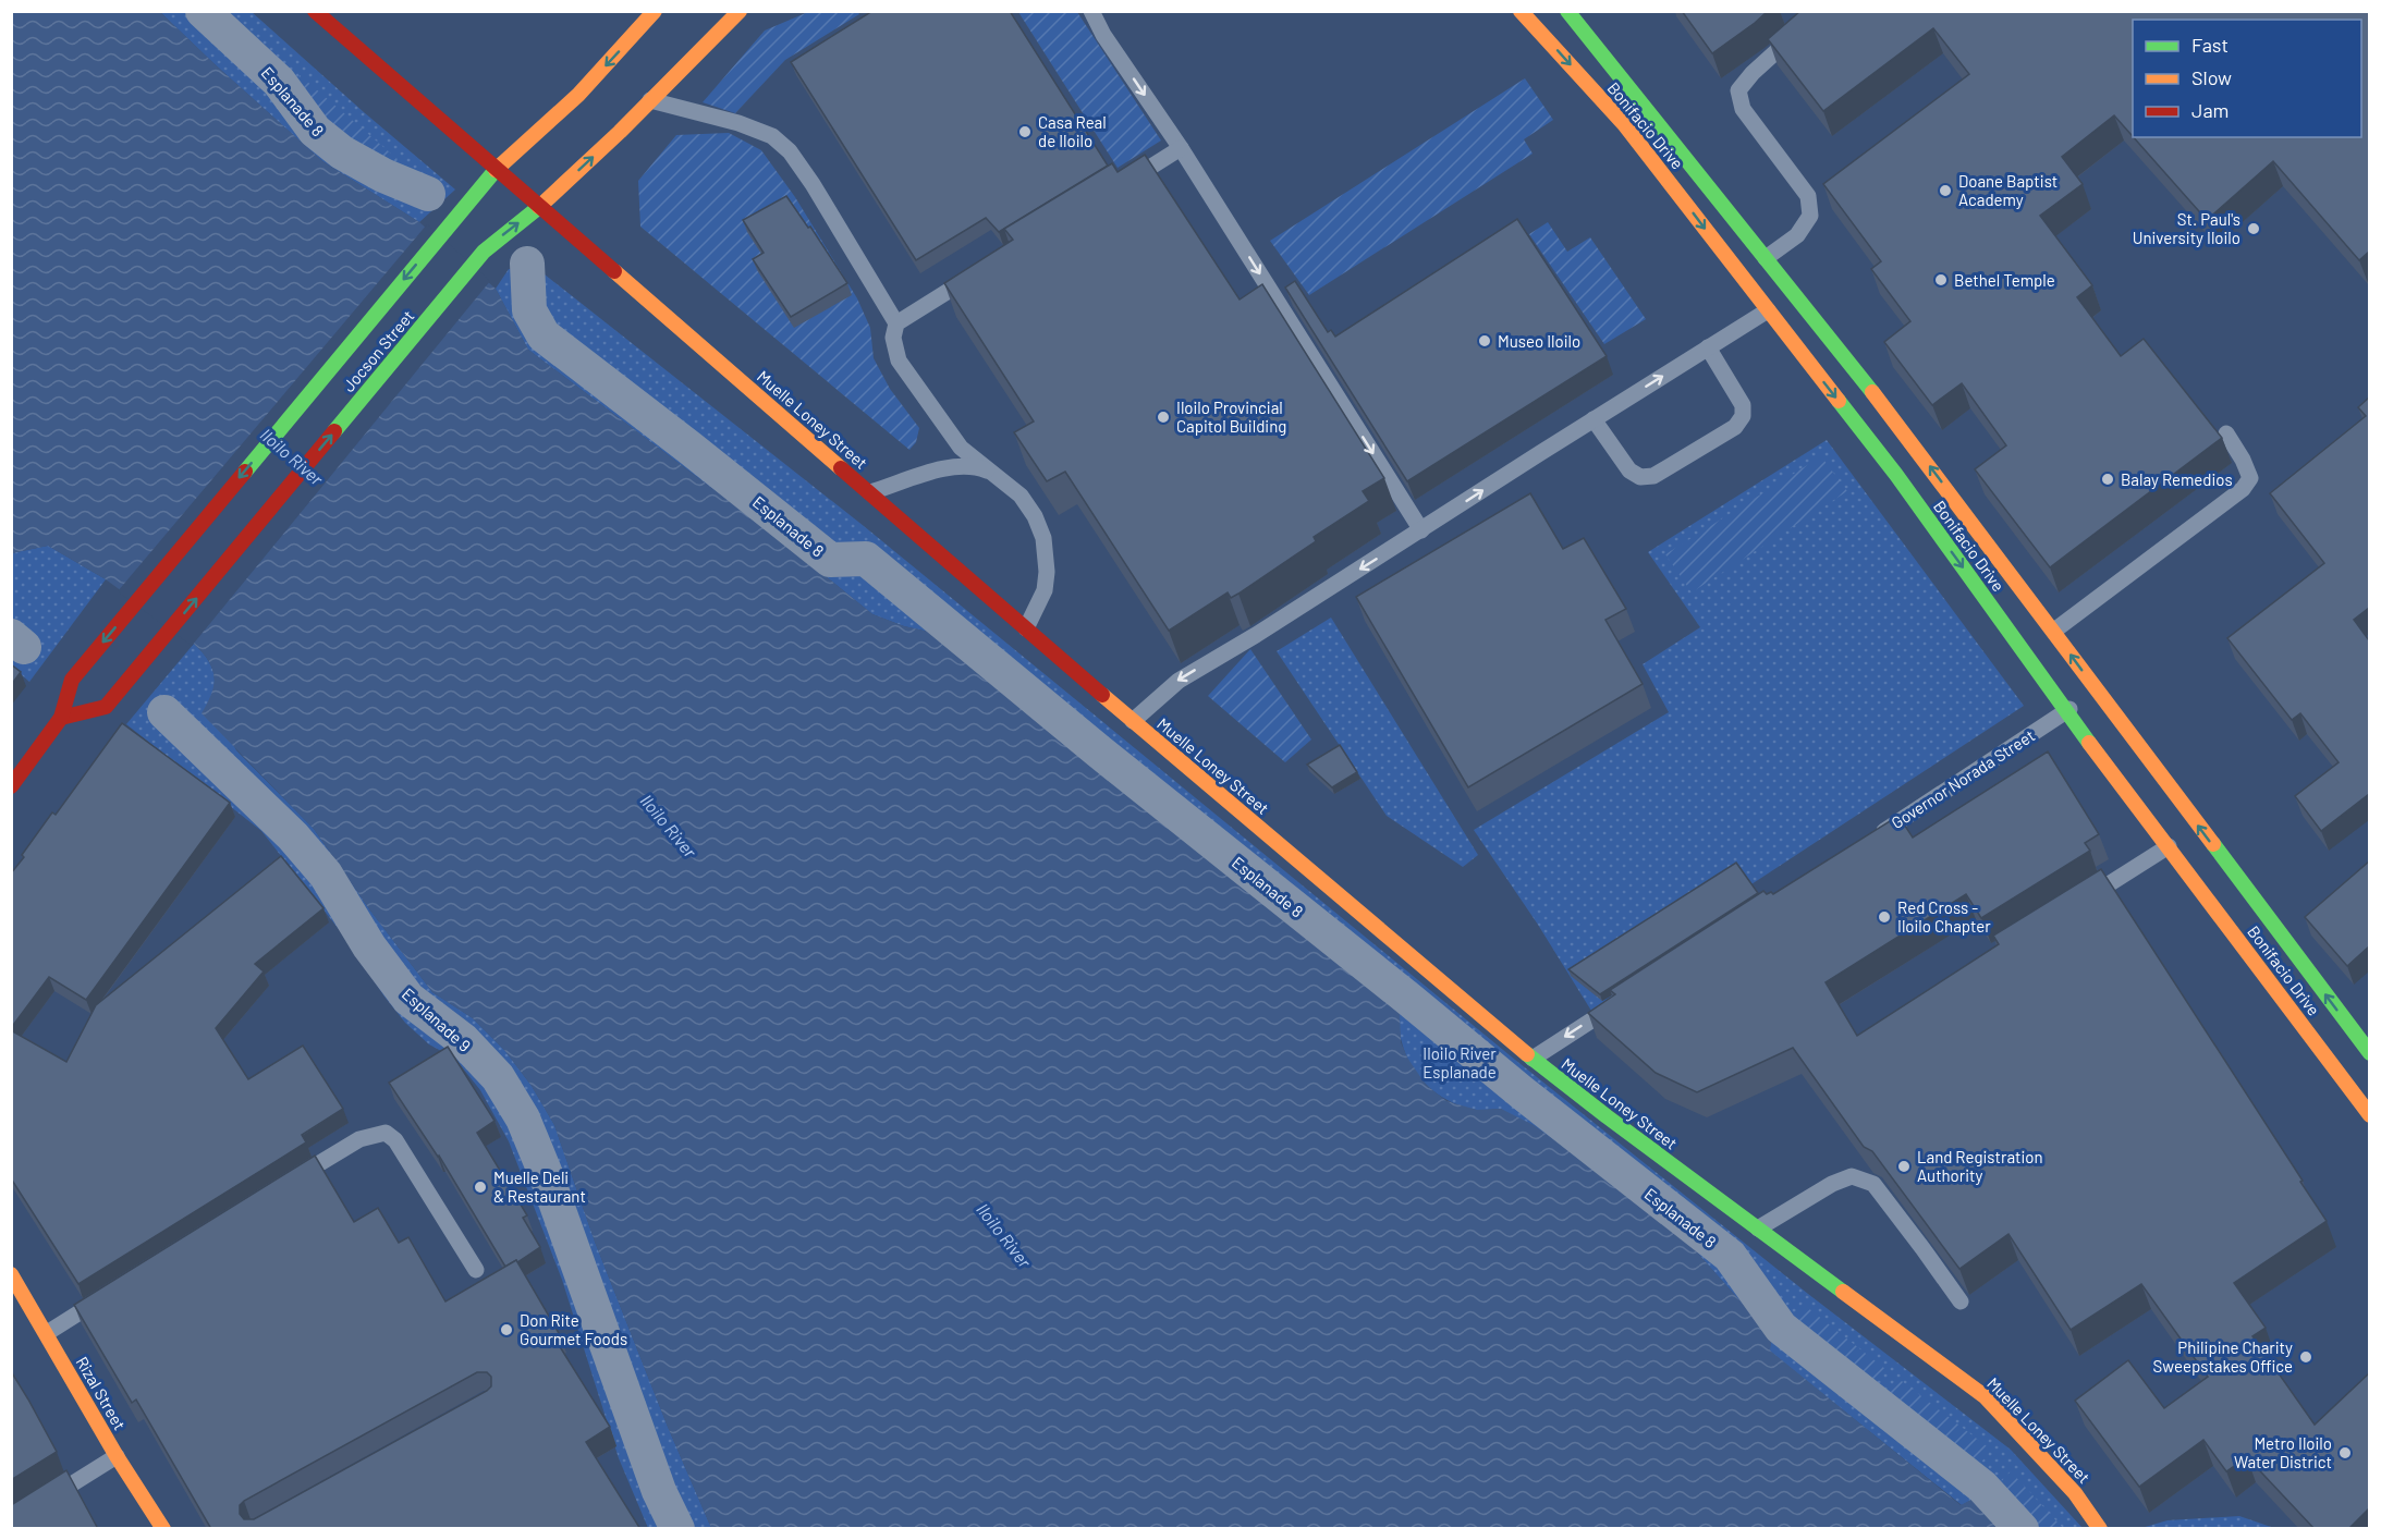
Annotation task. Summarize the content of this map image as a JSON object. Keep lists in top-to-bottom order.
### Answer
{
  "streets": {
    "main road": [
      "Bonifacio Drive",
      "Jocson Street",
      "Muelle Loney Street",
      "Rizal Street"
    ],
    "street": ["Esplanade 8", "Esplanade 9"],
    "lane": ["Governor Norada Street"]
  },
  "crossings": [
    ["Bonifacio Drive", "Governor Norada Street"],
    ["Jocson Street", "Muelle Loney Street"]
  ],
  "water": ["Iloilo River"],
  "parks": ["Iloilo River Esplanade"],
  "places": [
    "Casa Real de Iloilo",
    "Doane Baptist Academy",
    "St. Paul's University Iloilo",
    "Bethel Temple",
    "Museo Iloilo",
    "Iloilo Provincial Capitol Building",
    "Balay Remedios",
    "Red Cross - Iloilo Chapter",
    "Land Registration Authority",
    "Muelle Deli & Restaurant",
    "Don Rite Gourmet Foods",
    "Philipine Charity Sweepstakes Office",
    "Metro Iloilo Water District"
  ],
  "legend": ["Fast", "Slow", "Jam"]
}
